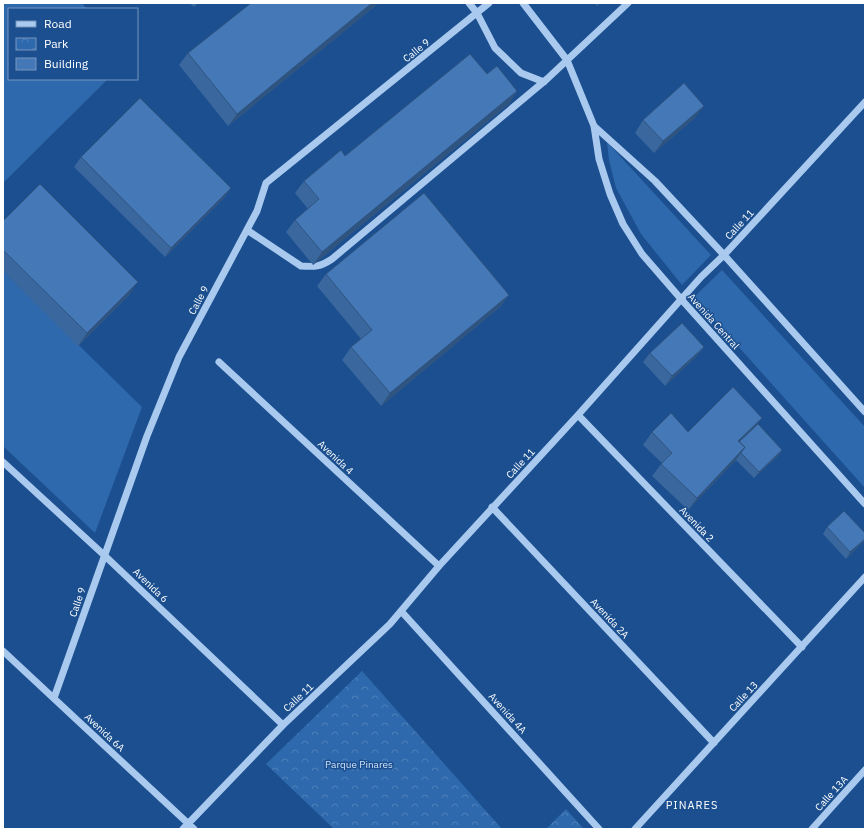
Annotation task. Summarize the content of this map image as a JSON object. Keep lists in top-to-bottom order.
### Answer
{
  "streets": {
    "street": [
      "Calle 9",
      "Calle 11",
      "Avenida Central",
      "Avenida 4",
      "Avenida 2",
      "Avenida 6",
      "Avenida 2A",
      "Calle 13",
      "Avenida 4A",
      "Avenida 6A",
      "Calle 13A"
    ]
  },
  "crossings": [
    ["Calle 9", "Avenida 6"],
    ["Calle 9", "Avenida 6A"],
    ["Calle 11", "Avenida Central"],
    ["Calle 11", "Avenida 4"],
    ["Calle 11", "Avenida 2"],
    ["Calle 11", "Avenida 6"],
    ["Calle 11", "Avenida 2A"],
    ["Calle 11", "Avenida 4A"],
    ["Calle 11", "Avenida 6A"],
    ["Avenida 2", "Calle 13"],
    ["Avenida 2A", "Calle 13"]
  ],
  "districts": ["PINARES"],
  "parks": ["Parque Pinares"],
  "legend": ["Road", "Park", "Building"]
}
